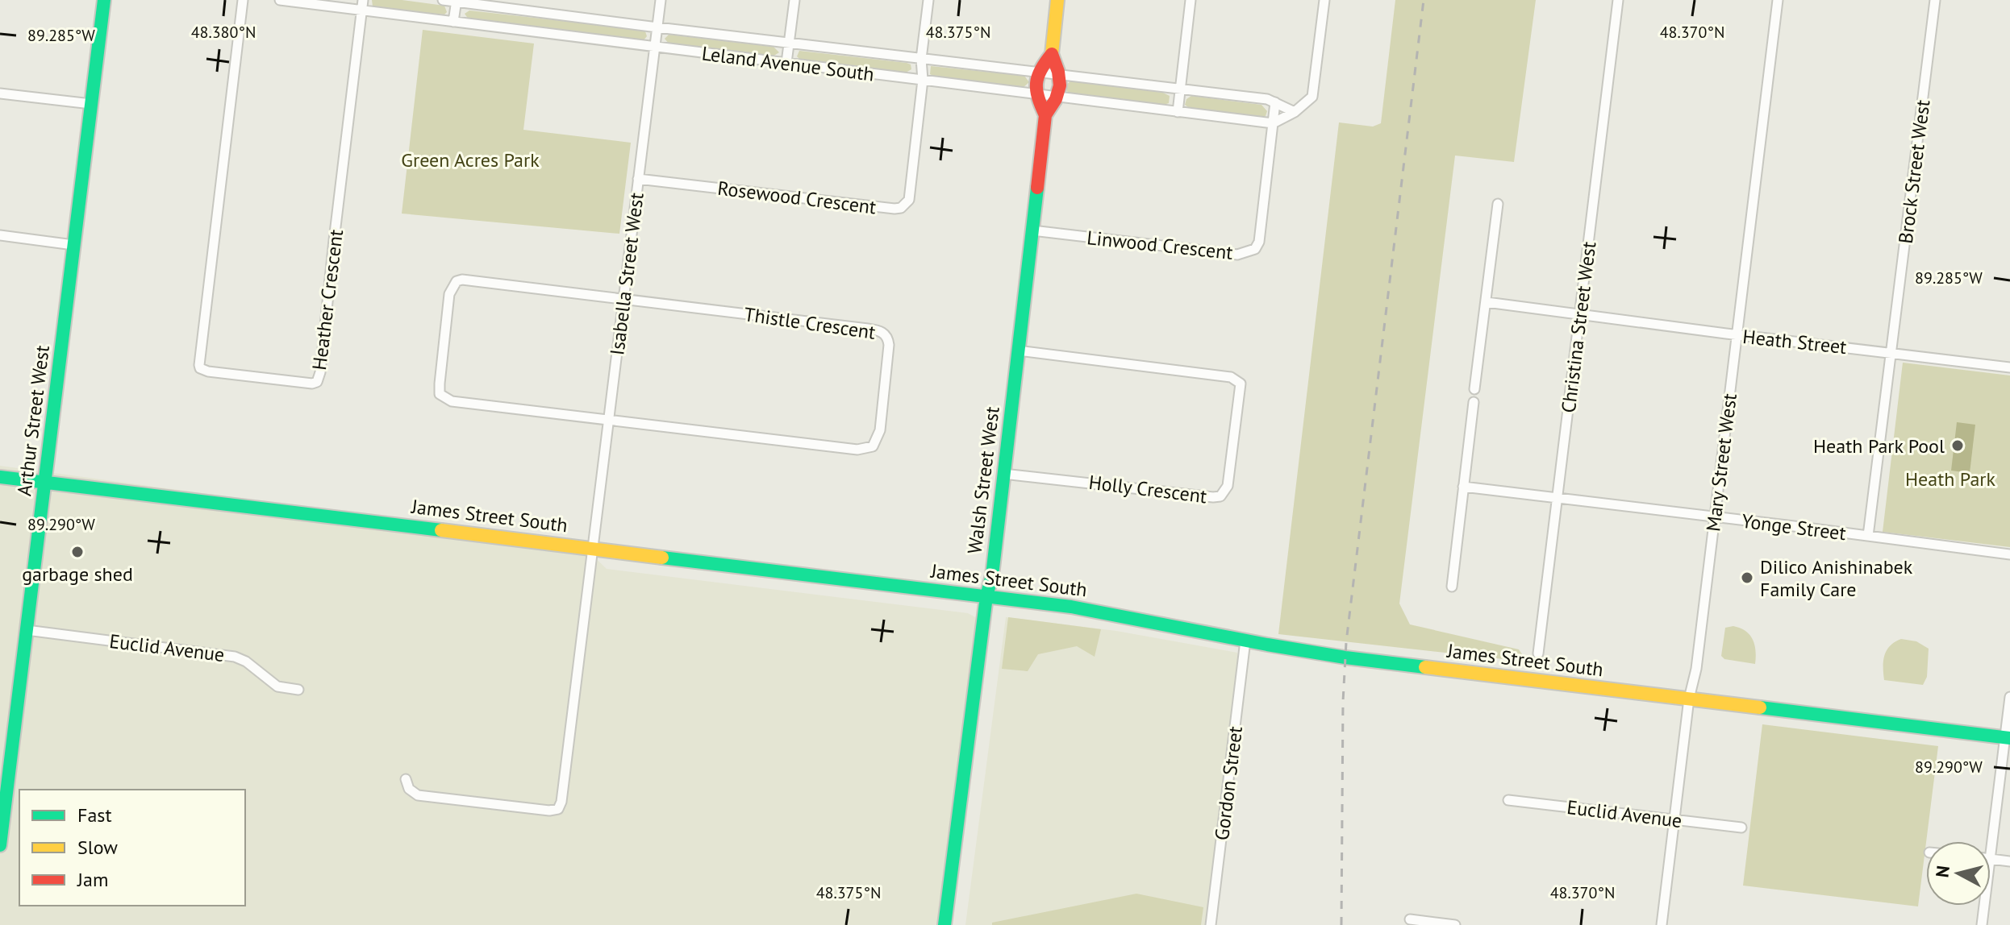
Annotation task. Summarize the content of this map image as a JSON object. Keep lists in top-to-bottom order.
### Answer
{
  "streets": {
    "street": [
      "Leland Avenue South",
      "Brock Street West",
      "Rosewood Crescent",
      "Linwood Crescent",
      "Isabella Street West",
      "Heather Crescent",
      "Thistle Crescent",
      "Christina Street West",
      "Heath Street",
      "Arthur Street West",
      "Mary Street West",
      "Walsh Street West",
      "Holly Crescent",
      "James Street South",
      "Yonge Street",
      "Euclid Avenue",
      "Gordon Street"
    ]
  },
  "crossings": [
    ["Leland Avenue South", "Rosewood Crescent"],
    ["Leland Avenue South", "Linwood Crescent"],
    ["Leland Avenue South", "Isabella Street West"],
    ["Leland Avenue South", "Heather Crescent"],
    ["Leland Avenue South", "Walsh Street West"],
    ["Brock Street West", "Heath Street"],
    ["Brock Street West", "Yonge Street"],
    ["Rosewood Crescent", "Isabella Street West"],
    ["Linwood Crescent", "Walsh Street West"],
    ["Isabella Street West", "Thistle Crescent"],
    ["Isabella Street West", "James Street South"],
    ["Christina Street West", "Heath Street"],
    ["Christina Street West", "Yonge Street"],
    ["Heath Street", "Mary Street West"],
    ["Arthur Street West", "James Street South"],
    ["Arthur Street West", "Euclid Avenue"],
    ["Mary Street West", "James Street South"],
    ["Mary Street West", "Yonge Street"],
    ["Mary Street West", "Euclid Avenue"],
    ["Walsh Street West", "Holly Crescent"],
    ["Walsh Street West", "James Street South"],
    ["James Street South", "Gordon Street"]
  ],
  "parks": ["Green Acres Park", "Heath Park"],
  "places": ["Heath Park Pool", "garbage shed", "Dilico Anishinabek Family Care"],
  "legend": ["Fast", "Slow", "Jam"],
  "north": "left",
  "coordinates": [
    "48.380°N",
    "48.375°N",
    "48.370°N",
    "89.285°W",
    "89.290°W"
  ]
}
